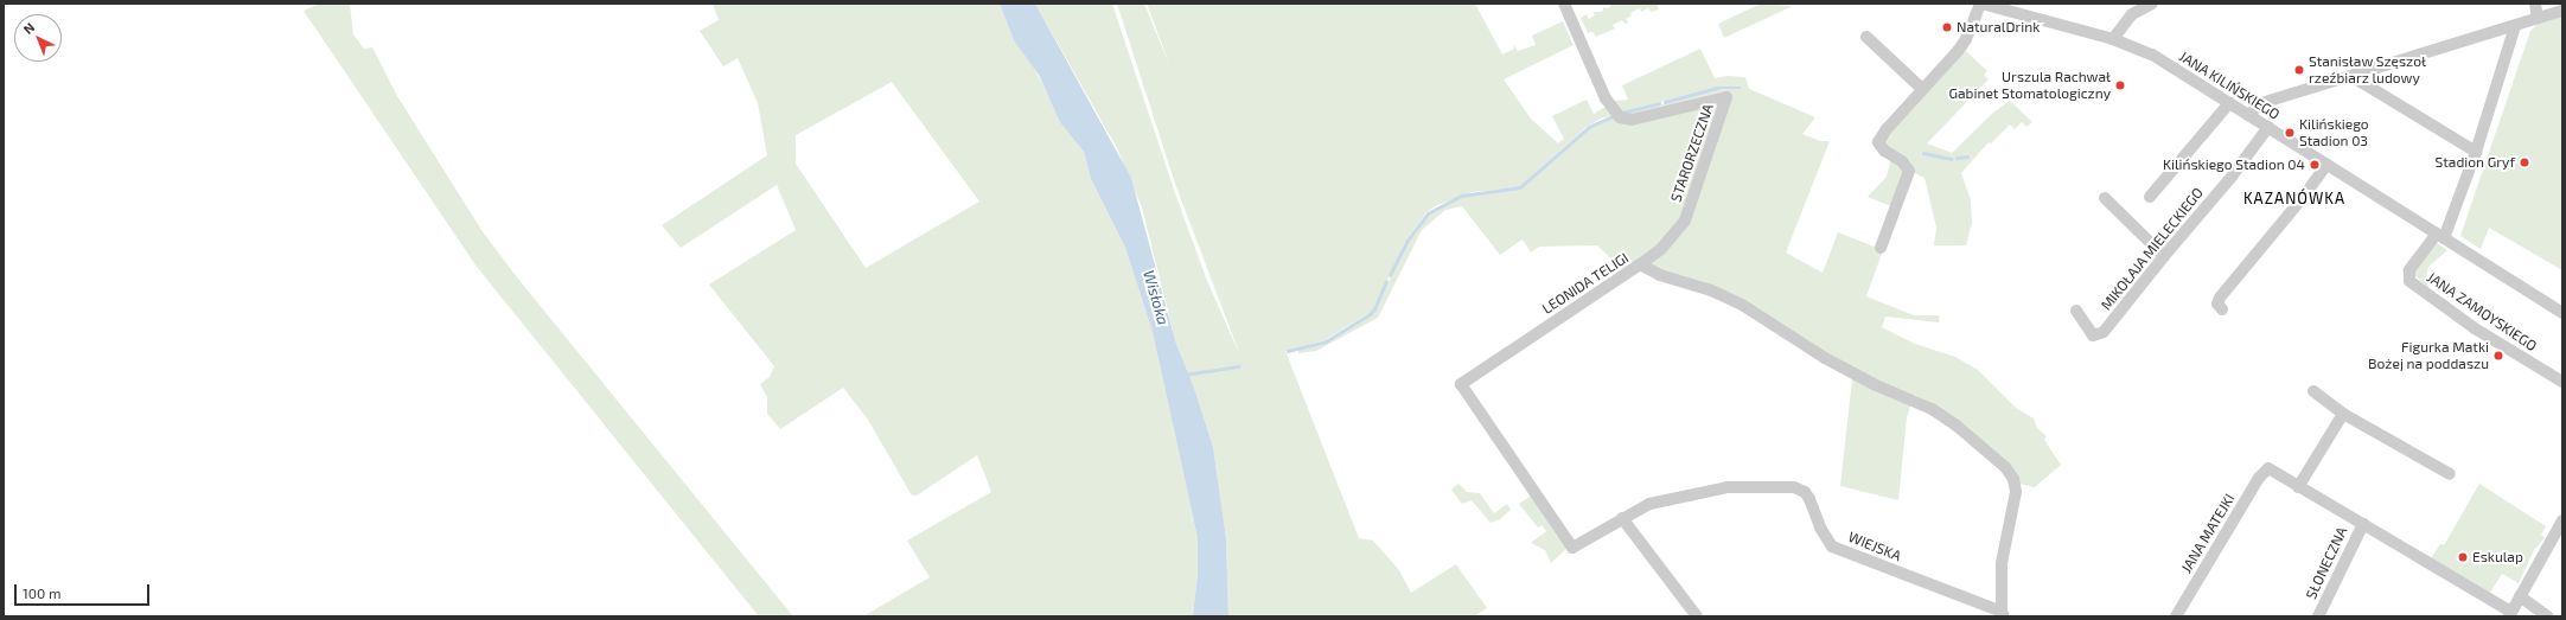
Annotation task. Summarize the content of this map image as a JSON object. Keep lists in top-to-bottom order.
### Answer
{
  "streets": {
    "street": [
      "JANA KILIŃSKIEGO",
      "STARORZECZNA",
      "MIKOŁAJA MIELECKIEGO",
      "LEONIDA TELIGI",
      "JANA ZAMOYSKIEGO",
      "JANA MATEJKI",
      "WIEJSKA",
      "SŁONECZNA"
    ]
  },
  "crossings": [
    ["JANA KILIŃSKIEGO", "MIKOŁAJA MIELECKIEGO"],
    ["JANA KILIŃSKIEGO", "JANA ZAMOYSKIEGO"],
    ["STARORZECZNA", "LEONIDA TELIGI"],
    ["LEONIDA TELIGI", "WIEJSKA"]
  ],
  "districts": ["KAZANÓWKA"],
  "water": ["Wisłoka"],
  "places": [
    "NaturalDrink",
    "Stanisław Szęszoł rzeźbiarz ludowy",
    "Urszula Rachwał Gabinet Stomatologiczny",
    "Kilińskiego Stadion 03",
    "Stadion Gryf",
    "Kilińskiego Stadion 04",
    "Figurka Matki Bożej na poddaszu",
    "Eskulap"
  ],
  "scale_bar": "100 m",
  "north": "top left"
}
